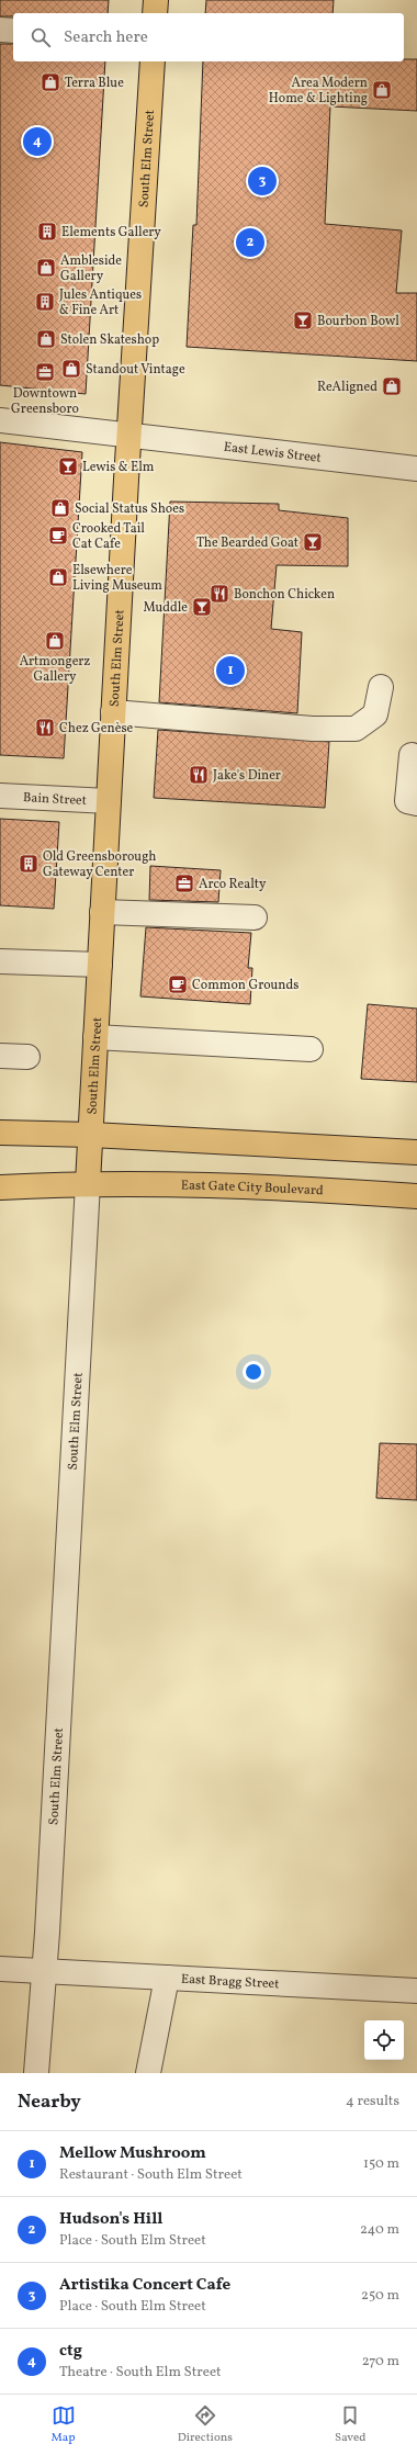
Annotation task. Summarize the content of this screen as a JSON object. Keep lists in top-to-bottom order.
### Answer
{
  "streets": {
    "main road": ["South Elm Street", "East Gate City Boulevard"],
    "street": ["East Lewis Street", "Bain Street", "East Bragg Street"]
  },
  "crossings": [
    ["South Elm Street", "East Lewis Street"],
    ["South Elm Street", "Bain Street"],
    ["South Elm Street", "East Gate City Boulevard"],
    ["South Elm Street", "East Bragg Street"]
  ],
  "places": {
    "shop": [
      "Terra Blue",
      "Area Modern Home & Lighting",
      "Ambleside Gallery",
      "Stolen Skateshop",
      "Standout Vintage",
      "ReAligned",
      "Social Status Shoes",
      "Elsewhere Living Museum",
      "Artmongerz Gallery"
    ],
    "building": ["Elements Gallery", "Jules Antiques & Fine Art", "Old Greensborough Gateway Center"],
    "bar": [
      "Bourbon Bowl",
      "Lewis & Elm",
      "The Bearded Goat",
      "Muddle"
    ],
    "office": ["Downtown Greensboro", "Arco Realty"],
    "cafe": ["Crooked Tail Cat Cafe", "Common Grounds"],
    "restaurant": ["Bonchon Chicken", "Chez Genèse", "Jake's Diner"]
  },
  "page": {
    "search": "Search here",
    "pins": [
      "4",
      "3",
      "2",
      "1"
    ],
    "heading": ["Nearby", "4 results"],
    "list": [
      {
        "mark": "1",
        "name": "Mellow Mushroom",
        "note": "Restaurant · South Elm Street",
        "value": "150 m"
      },
      {
        "mark": "2",
        "name": "Hudson's Hill",
        "note": "Place · South Elm Street",
        "value": "240 m"
      },
      {
        "mark": "3",
        "name": "Artistika Concert Cafe",
        "note": "Place · South Elm Street",
        "value": "250 m"
      },
      {
        "mark": "4",
        "name": "ctg",
        "note": "Theatre · South Elm Street",
        "value": "270 m"
      }
    ],
    "nav": ["Map", "Directions", "Saved"]
  }
}
